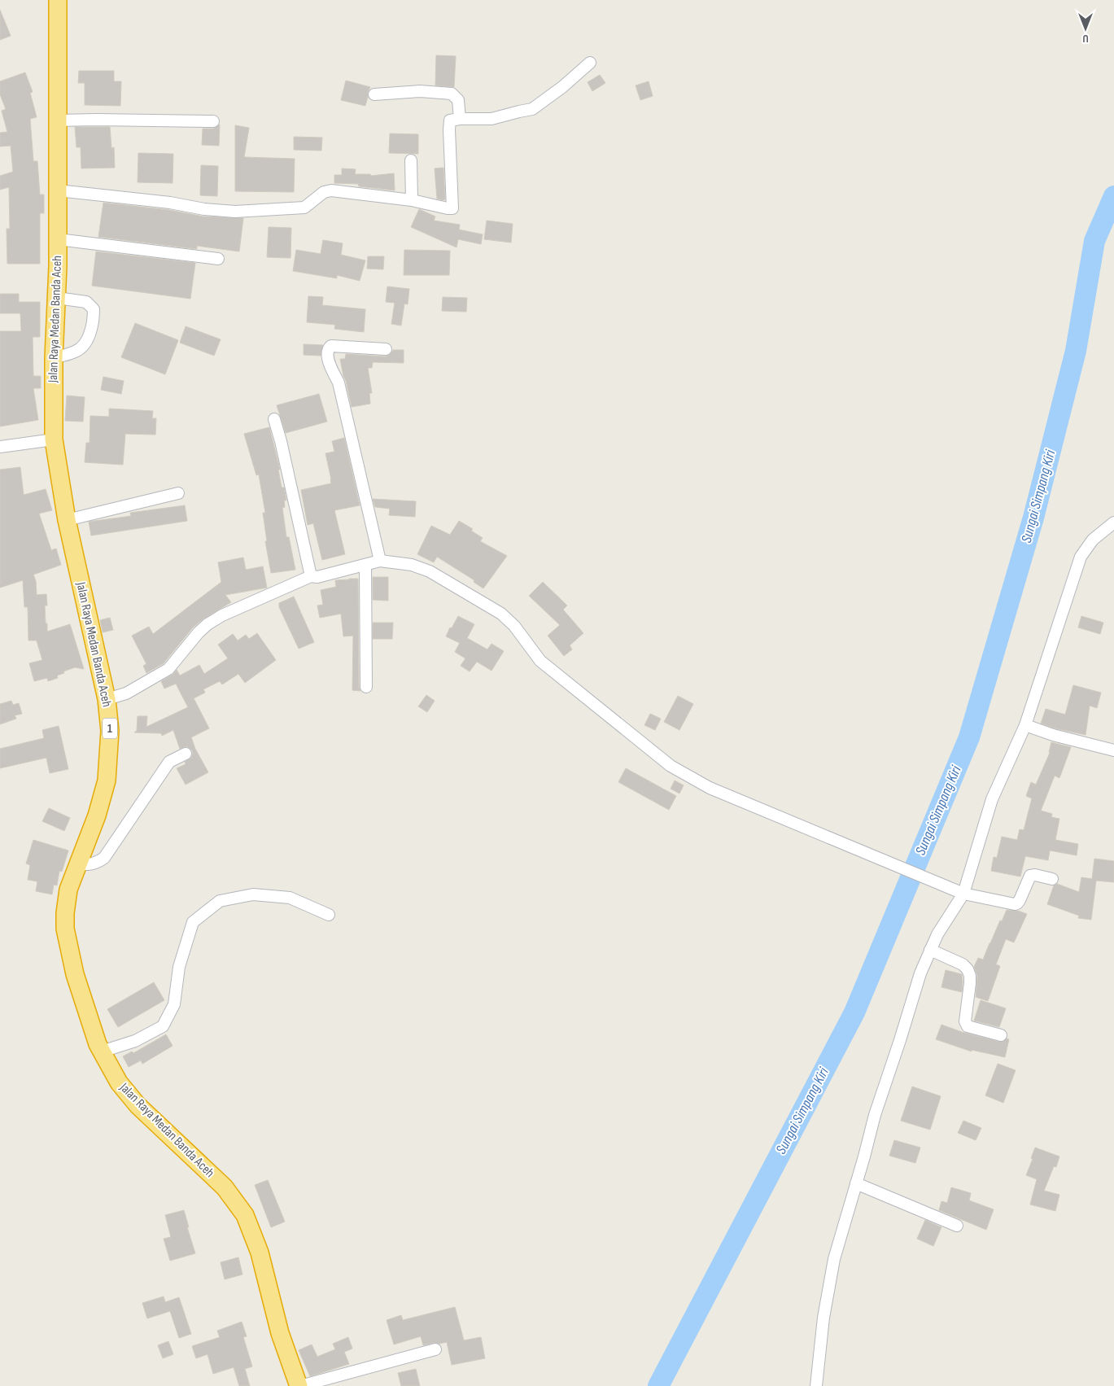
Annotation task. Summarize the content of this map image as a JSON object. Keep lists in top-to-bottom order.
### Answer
{
  "streets": {
    "highway": ["Jalan Raya Medan Banda Aceh", "1"]
  },
  "water": ["Sungai Simpang Kiri"],
  "north": "bottom"
}
